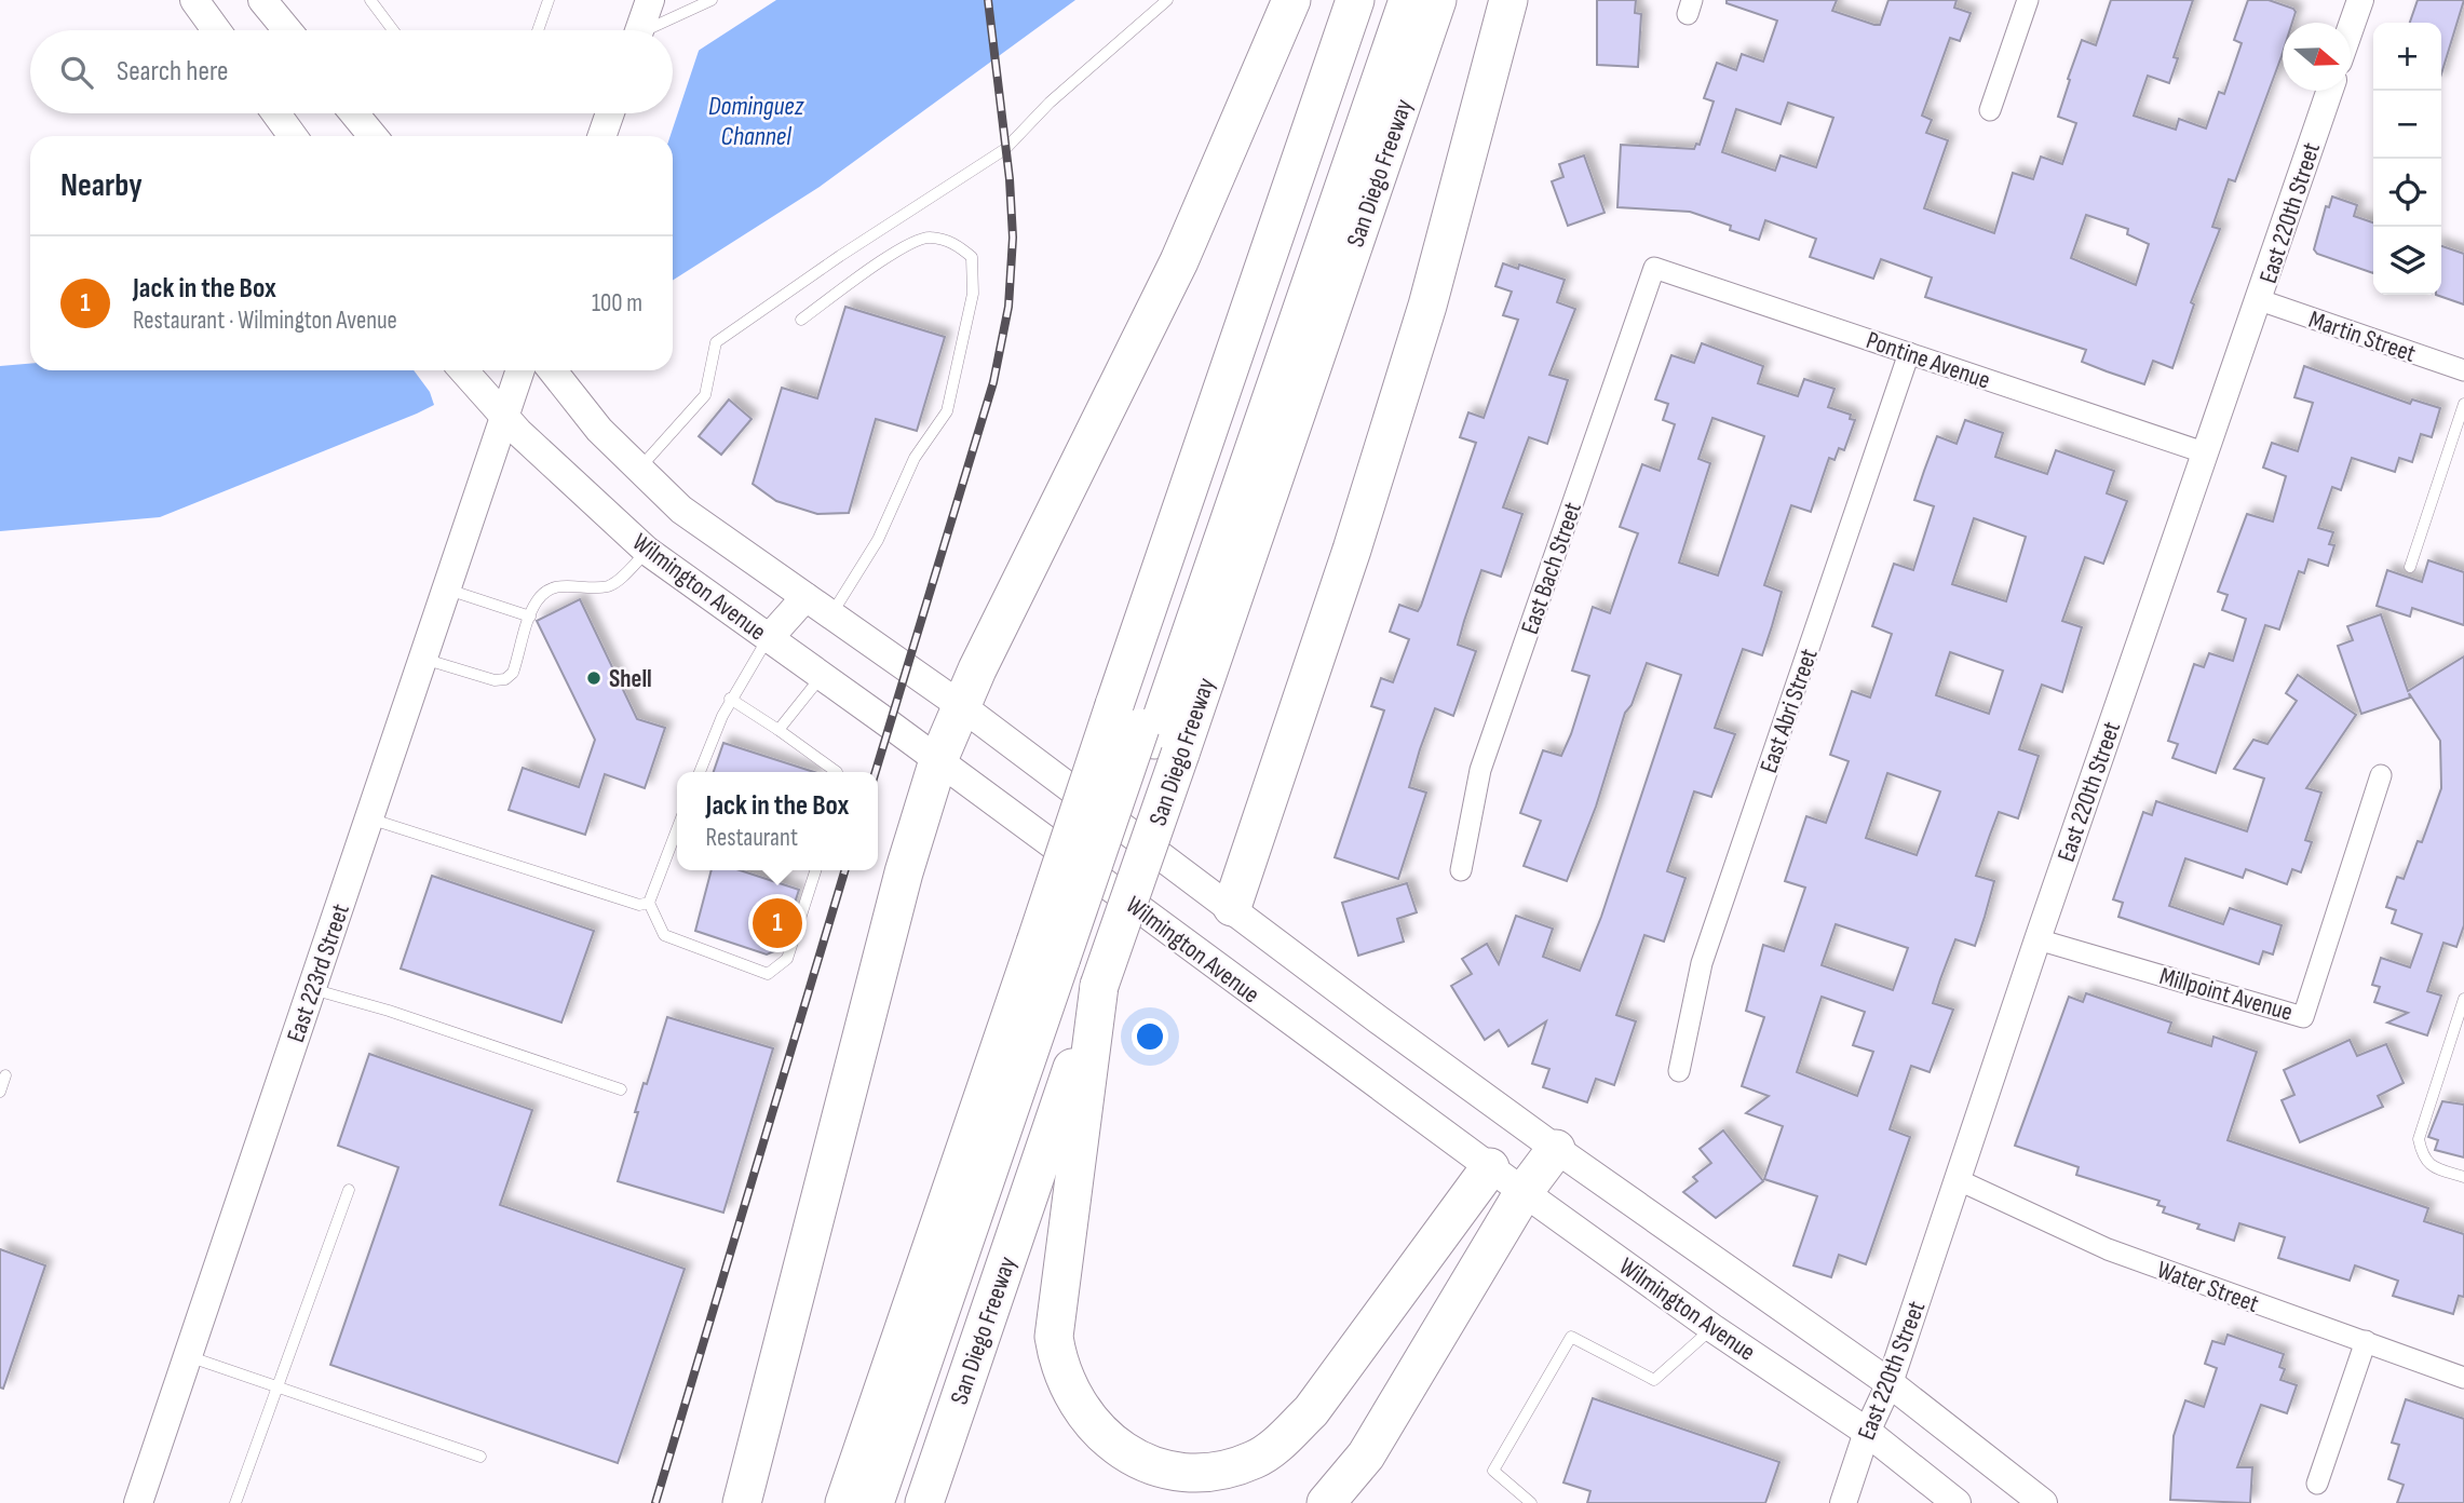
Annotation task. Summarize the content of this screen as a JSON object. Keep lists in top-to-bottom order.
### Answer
{
  "streets": {
    "highway": ["San Diego Freeway"],
    "main road": ["Wilmington Avenue", "East 223rd Street"],
    "street": [
      "East 220th Street",
      "Martin Street",
      "Pontine Avenue",
      "East Bach Street",
      "East Abri Street",
      "Millpoint Avenue",
      "Water Street"
    ]
  },
  "crossings": [
    ["East 220th Street", "Martin Street"],
    ["East 220th Street", "Pontine Avenue"],
    ["East 220th Street", "Wilmington Avenue"],
    ["East 220th Street", "Millpoint Avenue"],
    ["East 220th Street", "Water Street"],
    ["Pontine Avenue", "East Bach Street"],
    ["Pontine Avenue", "East Abri Street"],
    ["Wilmington Avenue", "East 223rd Street"]
  ],
  "water": ["Dominguez Channel"],
  "places": ["Shell"],
  "north": "right",
  "page": {
    "map_buttons": ["+", "−"],
    "search": "Search here",
    "heading": "Nearby",
    "list": [
      {
        "mark": "1",
        "name": "Jack in the Box",
        "note": "Restaurant · Wilmington Avenue",
        "value": "100 m"
      }
    ],
    "popup": ["Jack in the Box", "Restaurant"],
    "pins": "1"
  }
}
